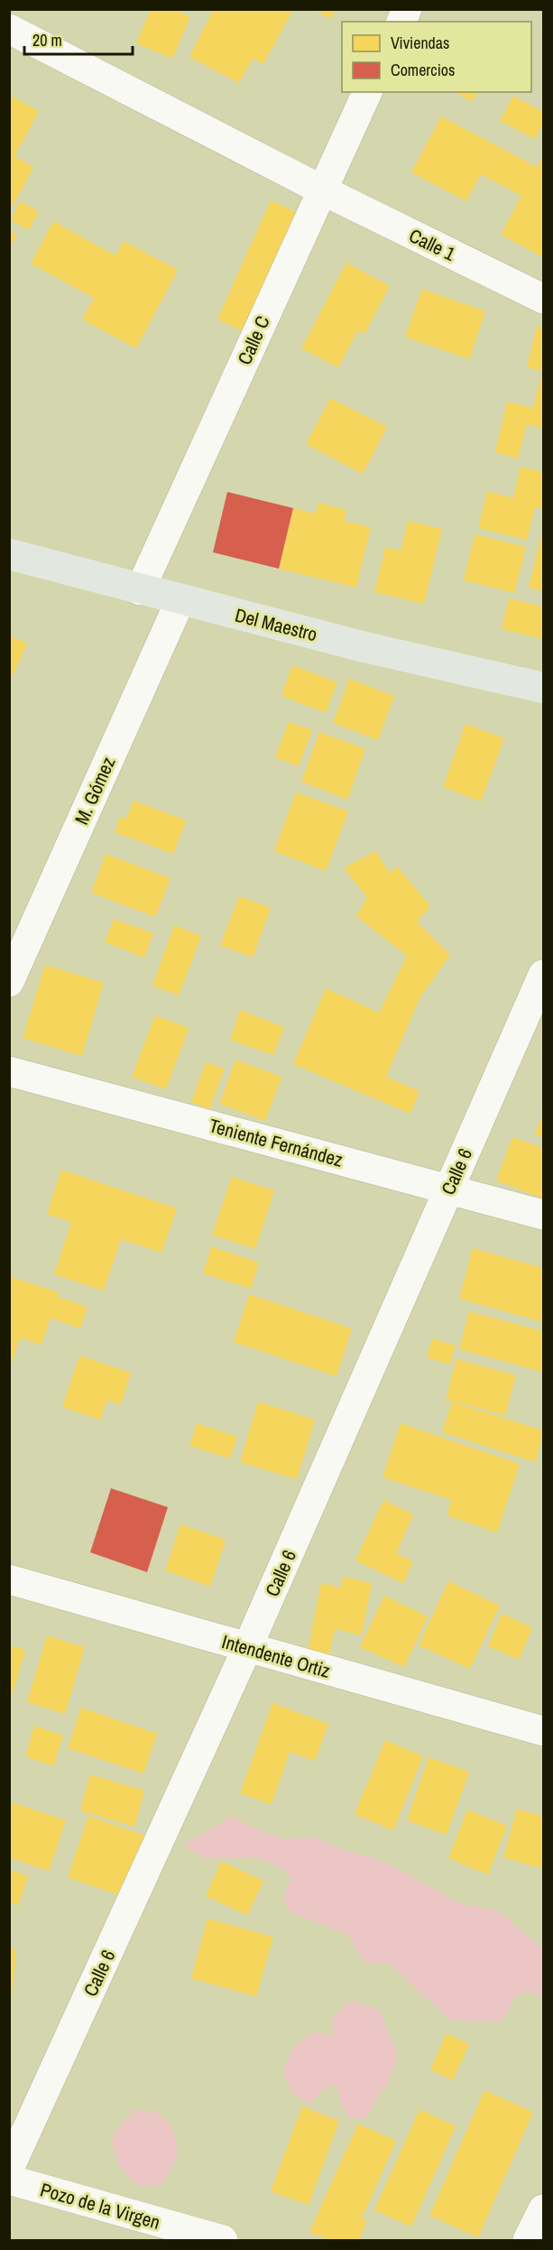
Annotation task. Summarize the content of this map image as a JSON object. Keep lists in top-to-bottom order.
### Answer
{
  "streets": {
    "main road": ["Del Maestro"],
    "street": [
      "Calle 1",
      "Calle C",
      "M. Gómez",
      "Teniente Fernández",
      "Calle 6",
      "Intendente Ortiz",
      "Pozo de la Virgen"
    ]
  },
  "crossings": [
    ["Calle 1", "Calle C"],
    ["Calle C", "Del Maestro"],
    ["Del Maestro", "M. Gómez"],
    ["Teniente Fernández", "Calle 6"],
    ["Calle 6", "Intendente Ortiz"]
  ],
  "legend": ["Viviendas", "Comercios"],
  "scale_bar": "20 m"
}
